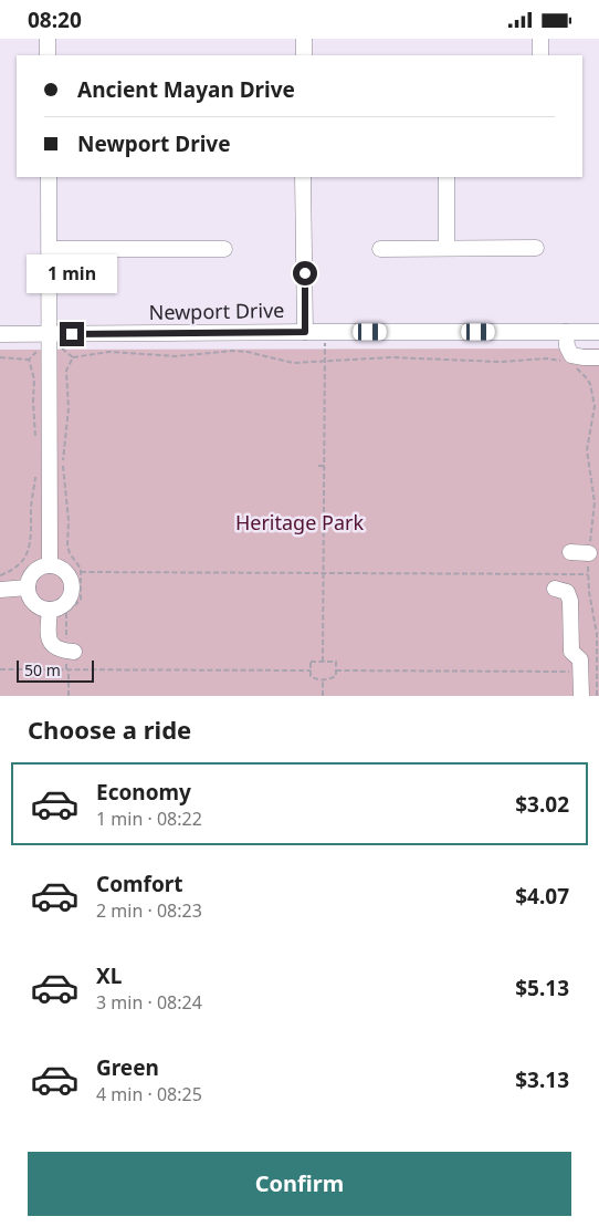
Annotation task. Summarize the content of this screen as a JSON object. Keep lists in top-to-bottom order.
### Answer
{
  "streets": {
    "street": ["Newport Drive"]
  },
  "parks": ["Heritage Park"],
  "scale_bar": "50 m",
  "page": {
    "status": "08:20",
    "banner": ["Ancient Mayan Drive", "Newport Drive"],
    "bubble": "1 min",
    "scale": "50 m",
    "heading": "Choose a ride",
    "list": [
      {
        "name": "Economy",
        "note": "1 min · 08:22",
        "value": "$3.02"
      },
      {
        "name": "Comfort",
        "note": "2 min · 08:23",
        "value": "$4.07"
      },
      {
        "name": "XL",
        "note": "3 min · 08:24",
        "value": "$5.13"
      },
      {
        "name": "Green",
        "note": "4 min · 08:25",
        "value": "$3.13"
      }
    ],
    "buttons": "Confirm"
  }
}
